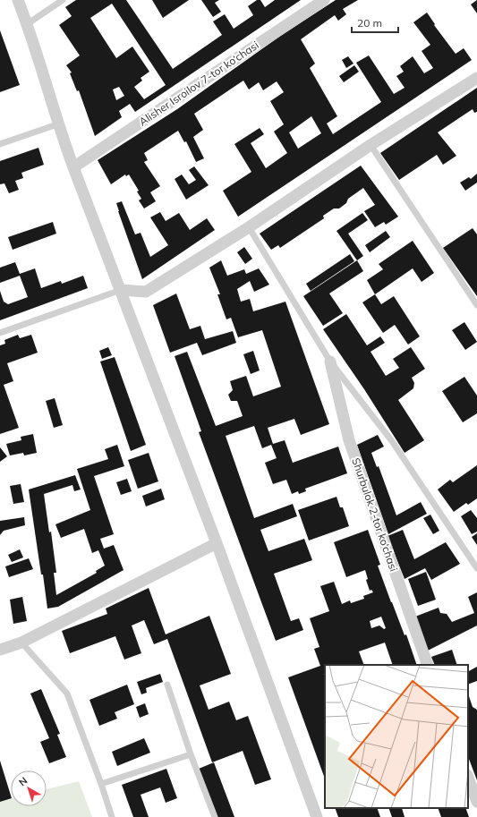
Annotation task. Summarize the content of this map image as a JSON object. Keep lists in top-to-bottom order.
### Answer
{
  "streets": {
    "street": ["Alisher Isroilov 7-tor ko‘chasi", "Shurbulok 2-tor ko‘chasi"]
  },
  "scale_bar": "20 m",
  "north": "top left"
}
